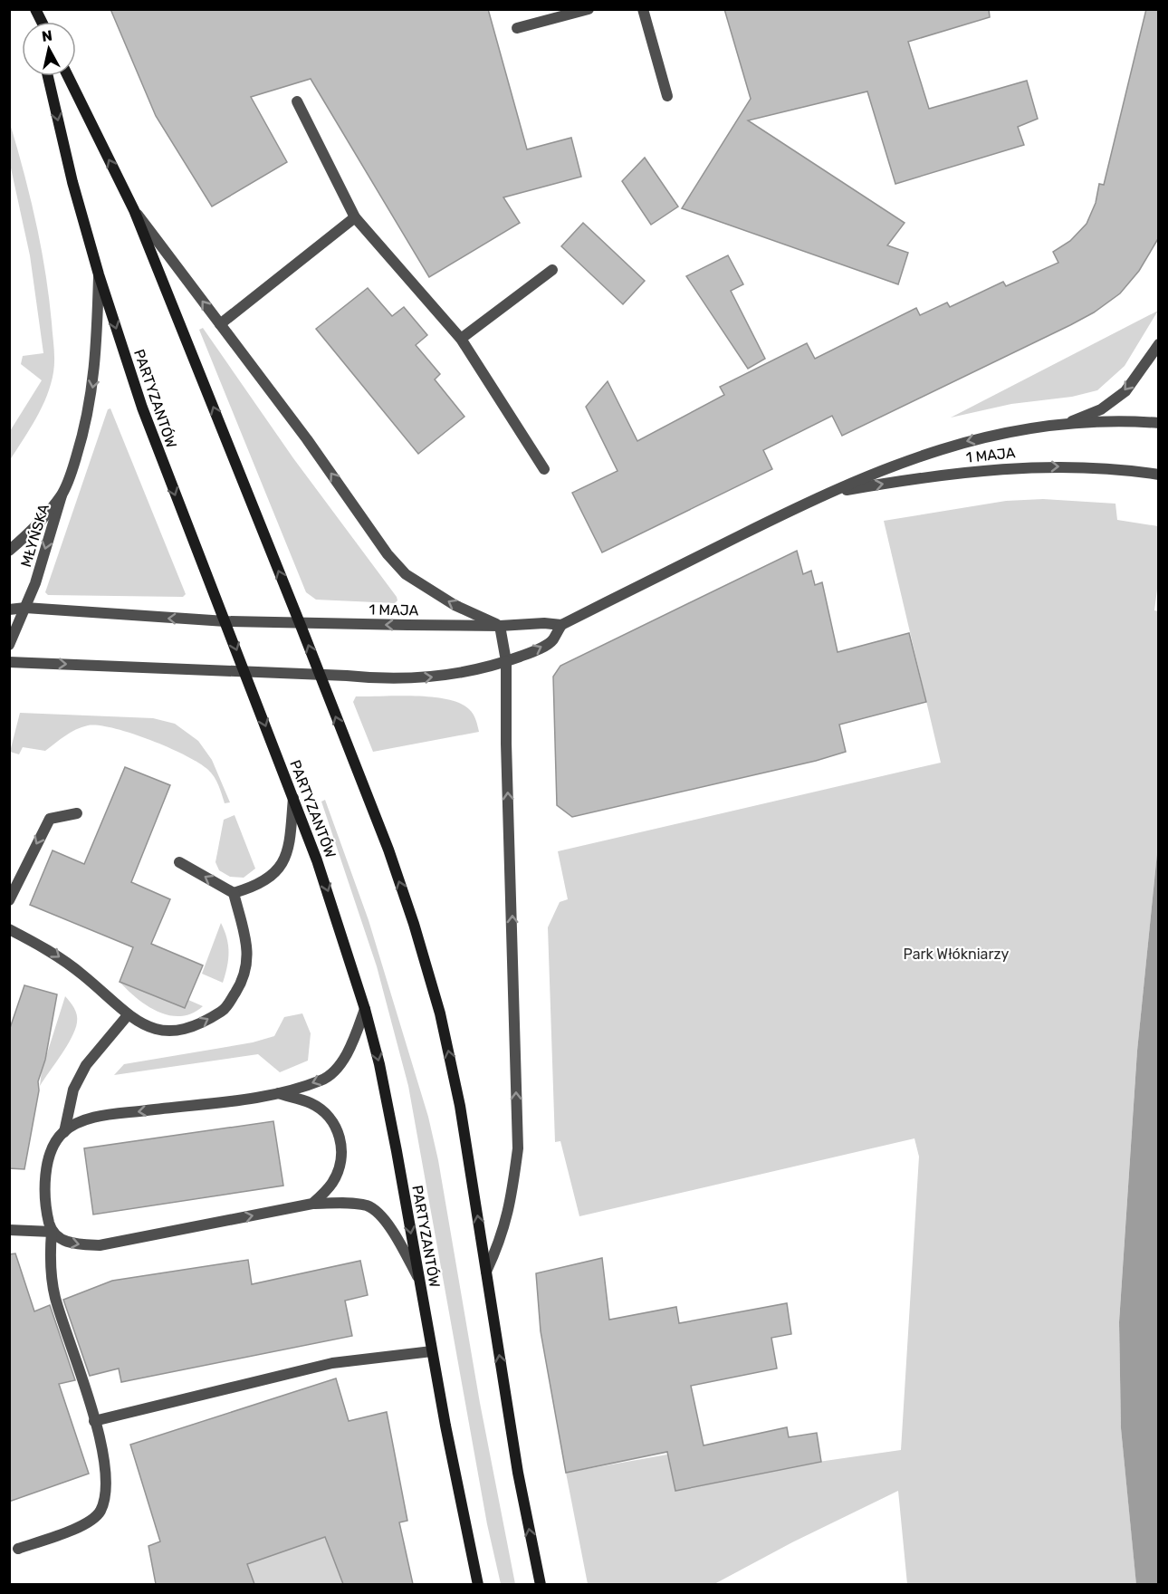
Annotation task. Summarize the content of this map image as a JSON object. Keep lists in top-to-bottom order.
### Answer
{
  "streets": {
    "main road": ["PARTYZANTÓW"],
    "street": ["1 MAJA", "MŁYŃSKA"]
  },
  "crossings": [
    ["PARTYZANTÓW", "1 MAJA"],
    ["PARTYZANTÓW", "MŁYŃSKA"],
    ["1 MAJA", "MŁYŃSKA"]
  ],
  "one_way": ["MŁYŃSKA"],
  "parks": ["Park Włókniarzy"],
  "north": "top"
}
